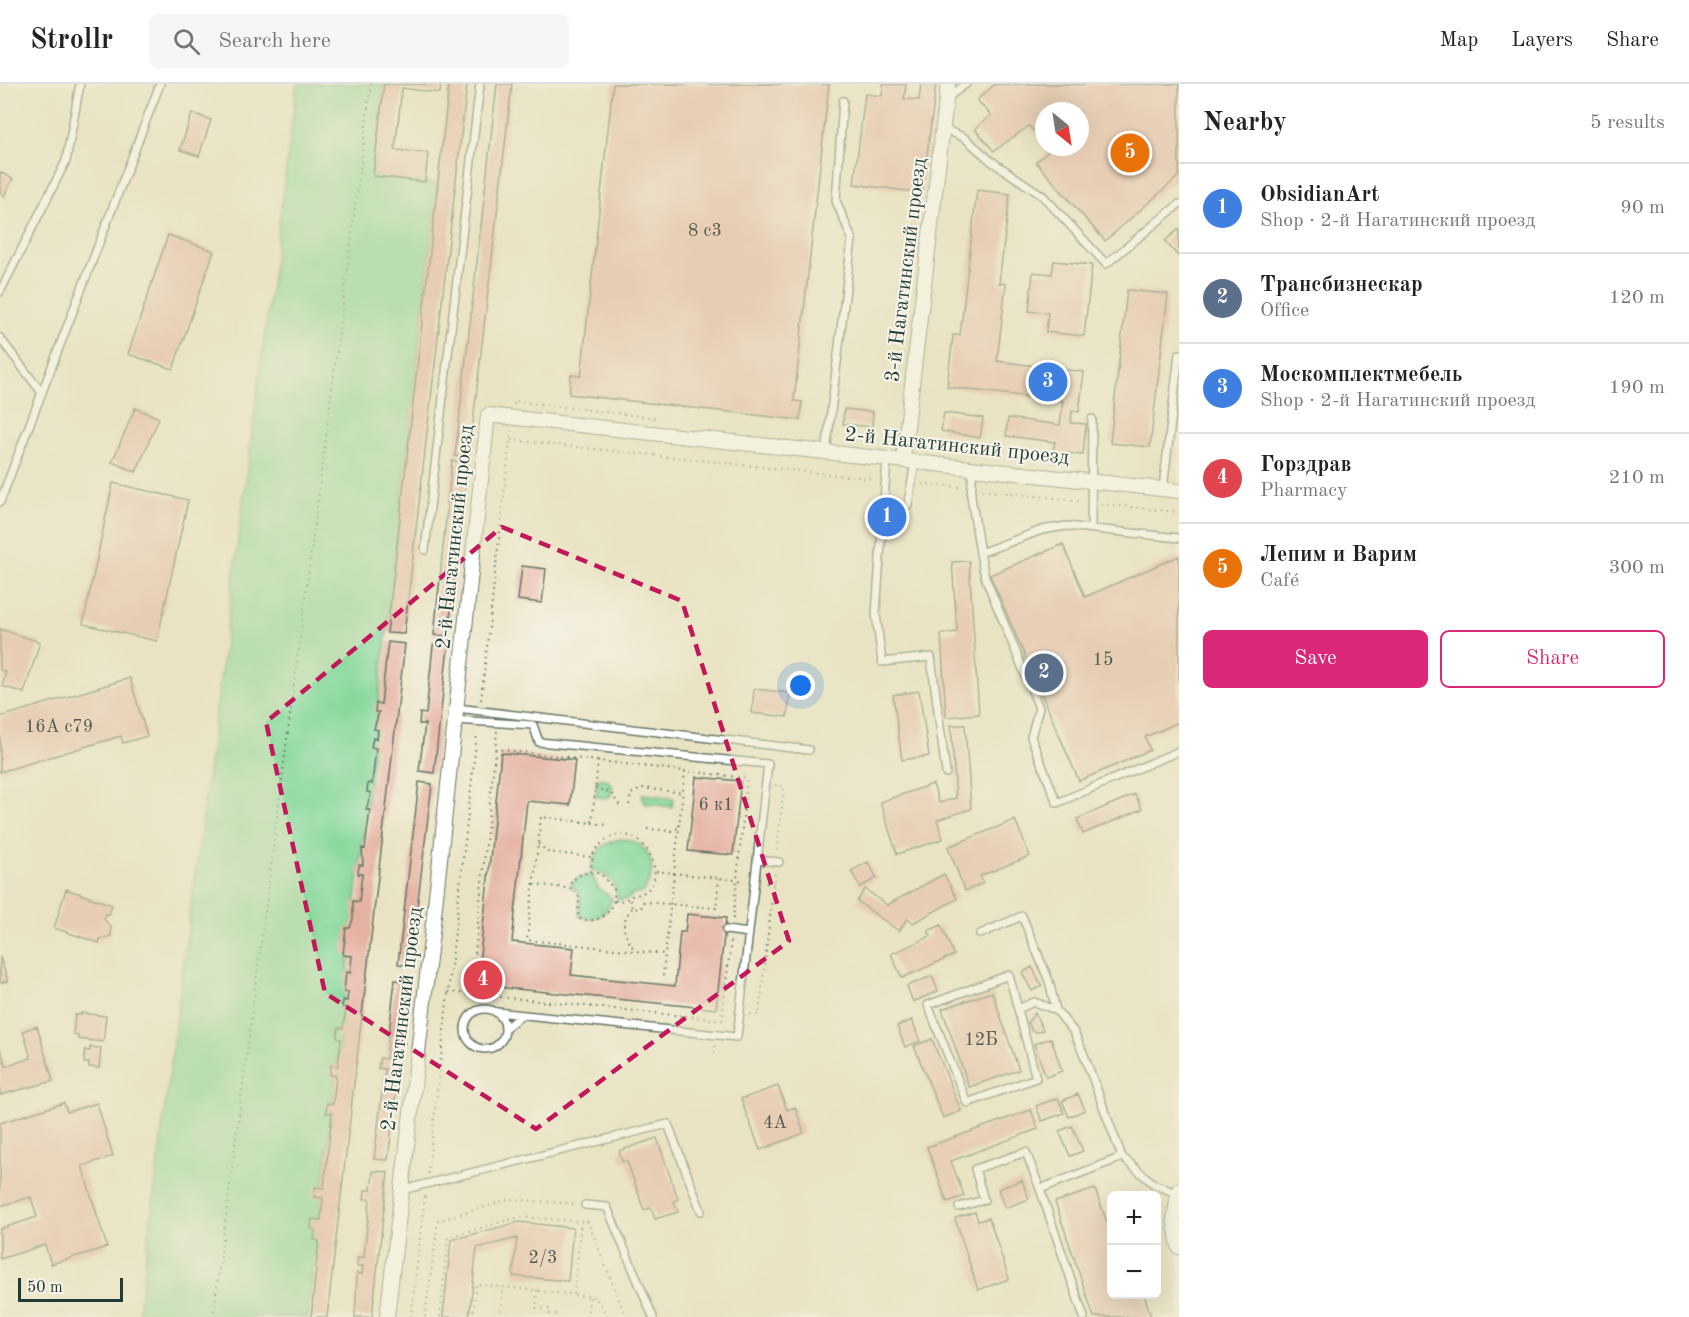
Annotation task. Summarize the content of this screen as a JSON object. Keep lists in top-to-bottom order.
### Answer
{
  "streets": {
    "street": ["3-й Нагатинский проезд", "2-й Нагатинский проезд"]
  },
  "crossings": [
    ["3-й Нагатинский проезд", "2-й Нагатинский проезд"]
  ],
  "house_numbers": [
    "8 с3",
    "15",
    "16А с79",
    "6 к1",
    "12Б",
    "4А",
    "2/3"
  ],
  "scale_bar": "50 m",
  "north": "bottom right",
  "page": {
    "header": "Strollr",
    "search": "Search here",
    "nav": ["Map", "Layers", "Share"],
    "heading": ["Nearby", "5 results"],
    "pins": [
      "5",
      "3",
      "1",
      "2",
      "4"
    ],
    "list": [
      {
        "mark": "1",
        "name": "ObsidianArt",
        "note": "Shop · 2-й Нагатинский проезд",
        "value": "90 m"
      },
      {
        "mark": "2",
        "name": "Трансбизнескар",
        "note": "Office",
        "value": "120 m"
      },
      {
        "mark": "3",
        "name": "Москомплектмебель",
        "note": "Shop · 2-й Нагатинский проезд",
        "value": "190 m"
      },
      {
        "mark": "4",
        "name": "Горздрав",
        "note": "Pharmacy",
        "value": "210 m"
      },
      {
        "mark": "5",
        "name": "Лепим и Варим",
        "note": "Café",
        "value": "300 m"
      }
    ],
    "buttons": ["Save", "Share"],
    "map_buttons": ["+", "−"],
    "scale": "50 m"
  }
}
